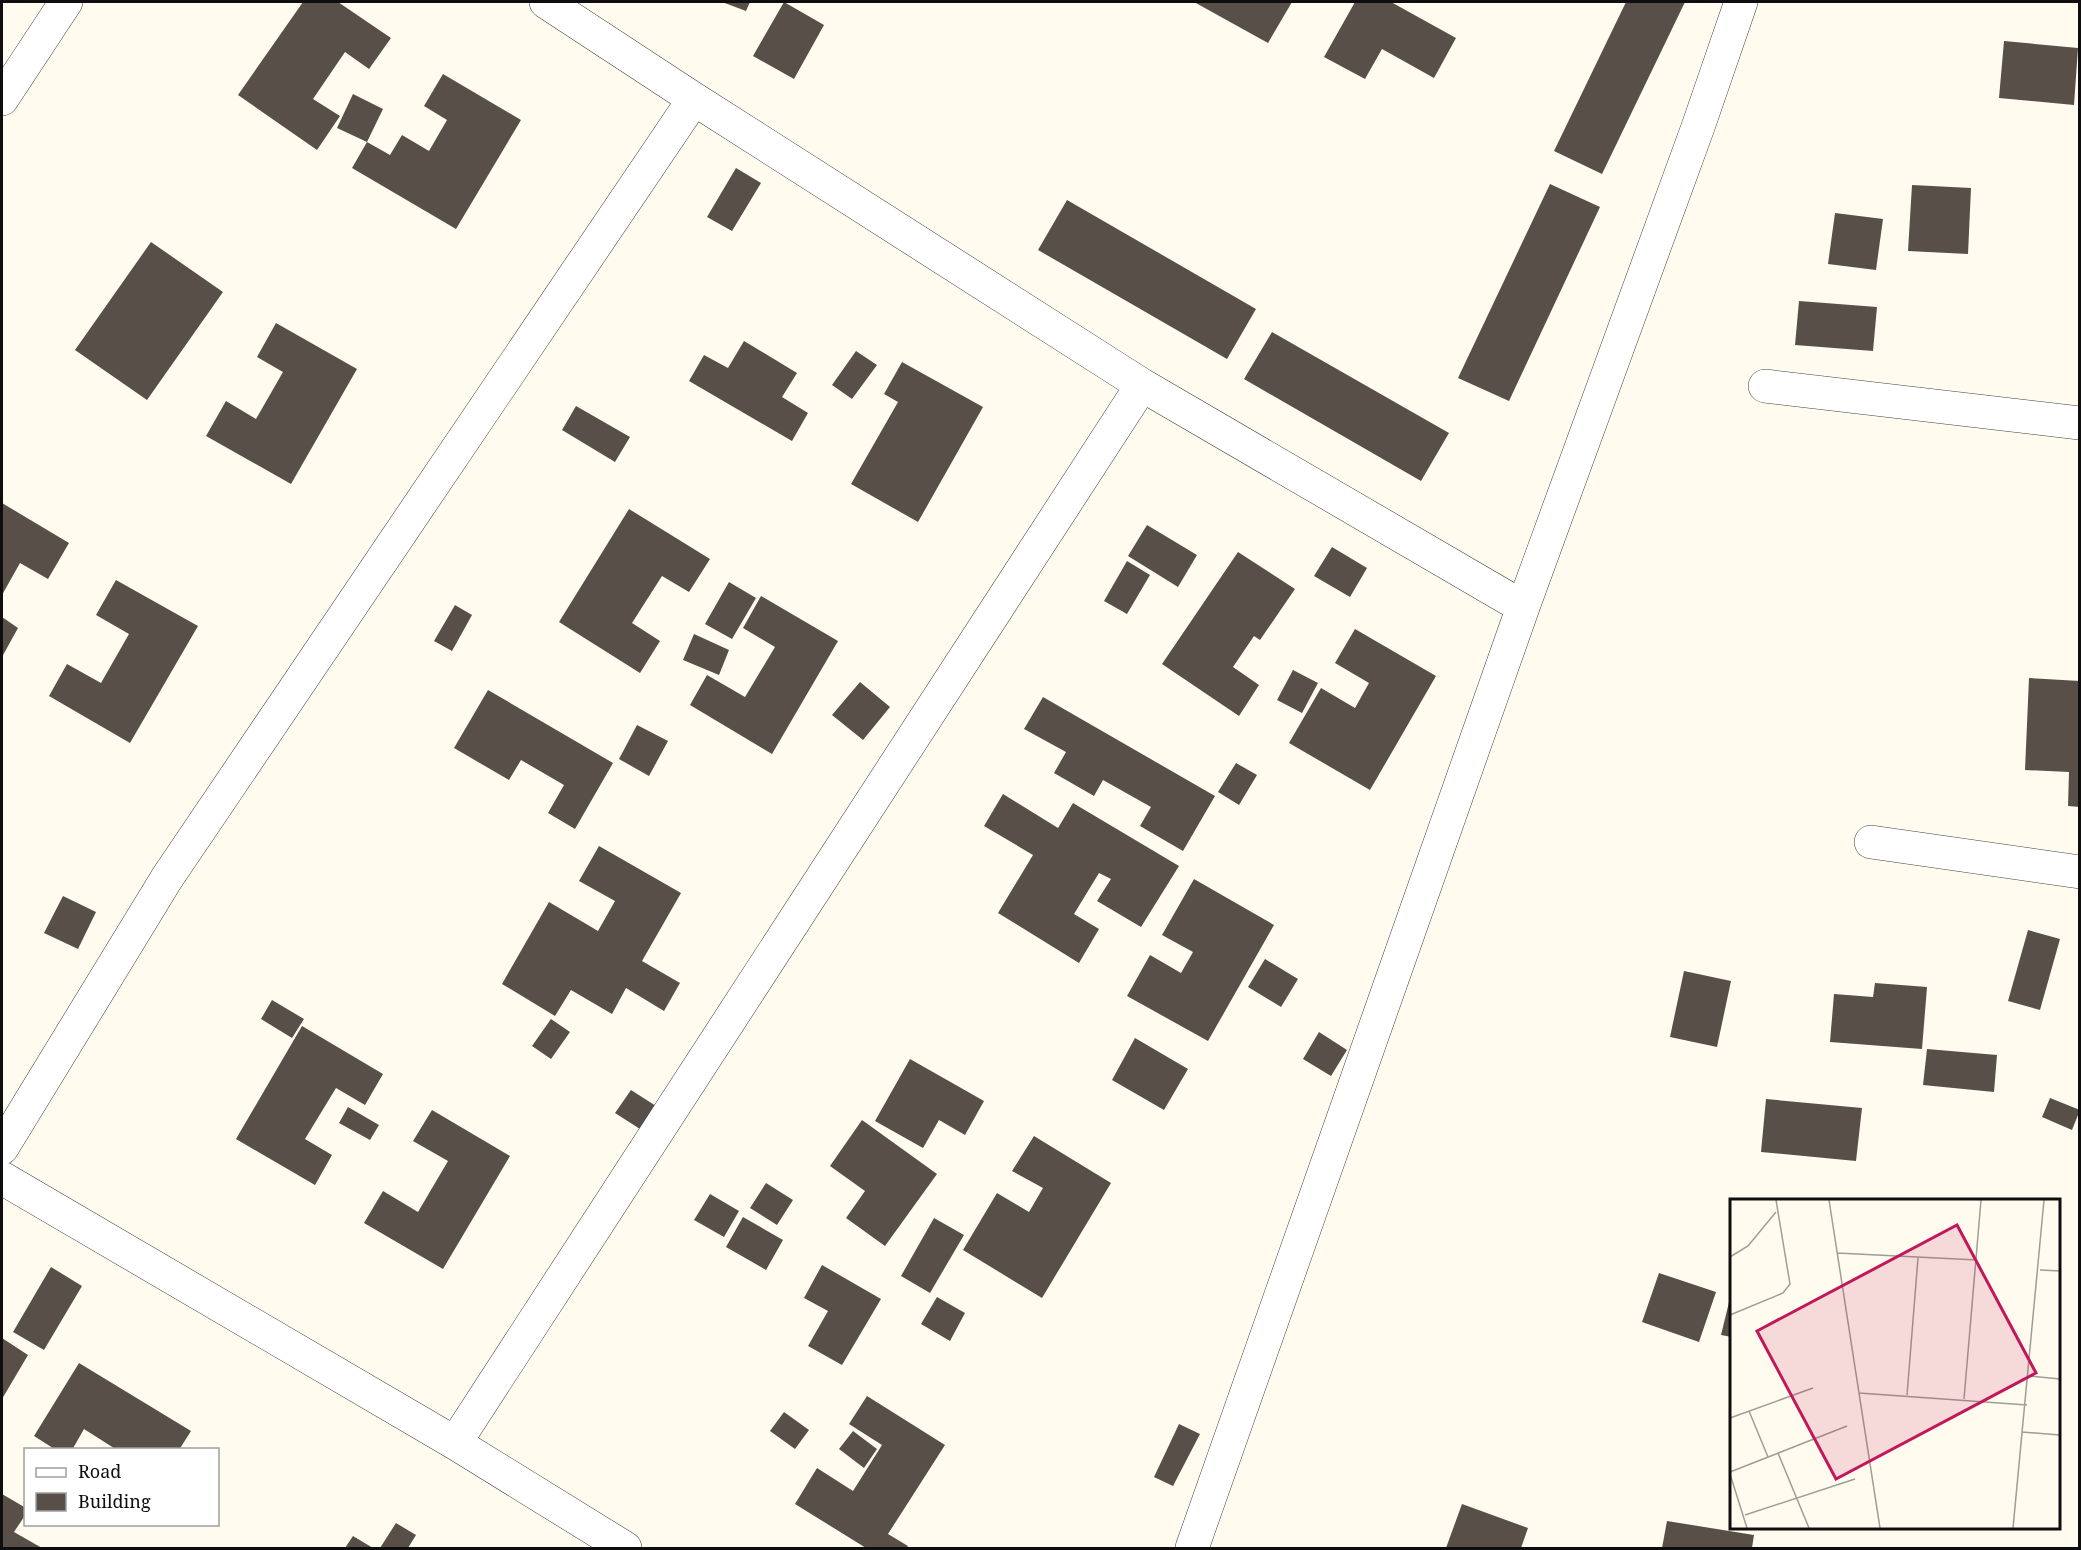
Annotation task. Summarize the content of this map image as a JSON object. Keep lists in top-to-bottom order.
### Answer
{
  "legend": ["Road", "Building"]
}
